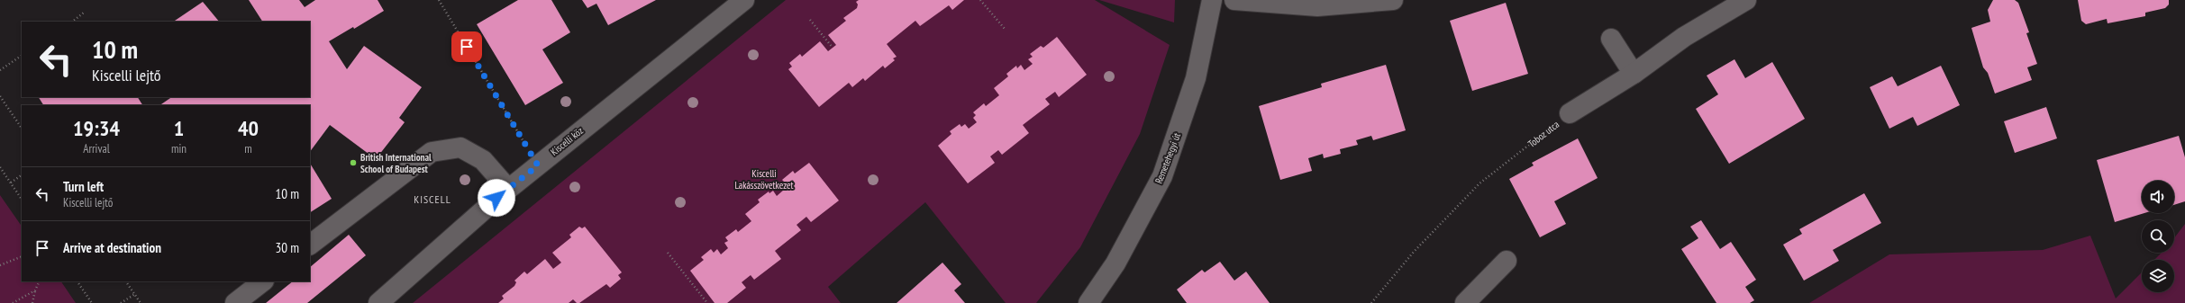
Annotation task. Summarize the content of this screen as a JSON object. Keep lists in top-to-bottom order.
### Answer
{
  "streets": {
    "street": ["Kiscelli köz", "Remetehegyi út"],
    "path": ["Toboz utca"]
  },
  "districts": ["KISCELL"],
  "parks": ["Kiscelli Lakásszövetkezet"],
  "places": ["British International School of Budapest"],
  "page": {
    "turn": ["10 m", "Kiscelli lejtő"],
    "eta": [
      "19:34",
      "Arrival",
      "1",
      "min",
      "40",
      "m"
    ],
    "list": [
      {
        "name": "Turn left",
        "note": "Kiscelli lejtő",
        "value": "10 m"
      },
      {
        "name": "Arrive at destination",
        "value": "30 m"
      }
    ]
  }
}
